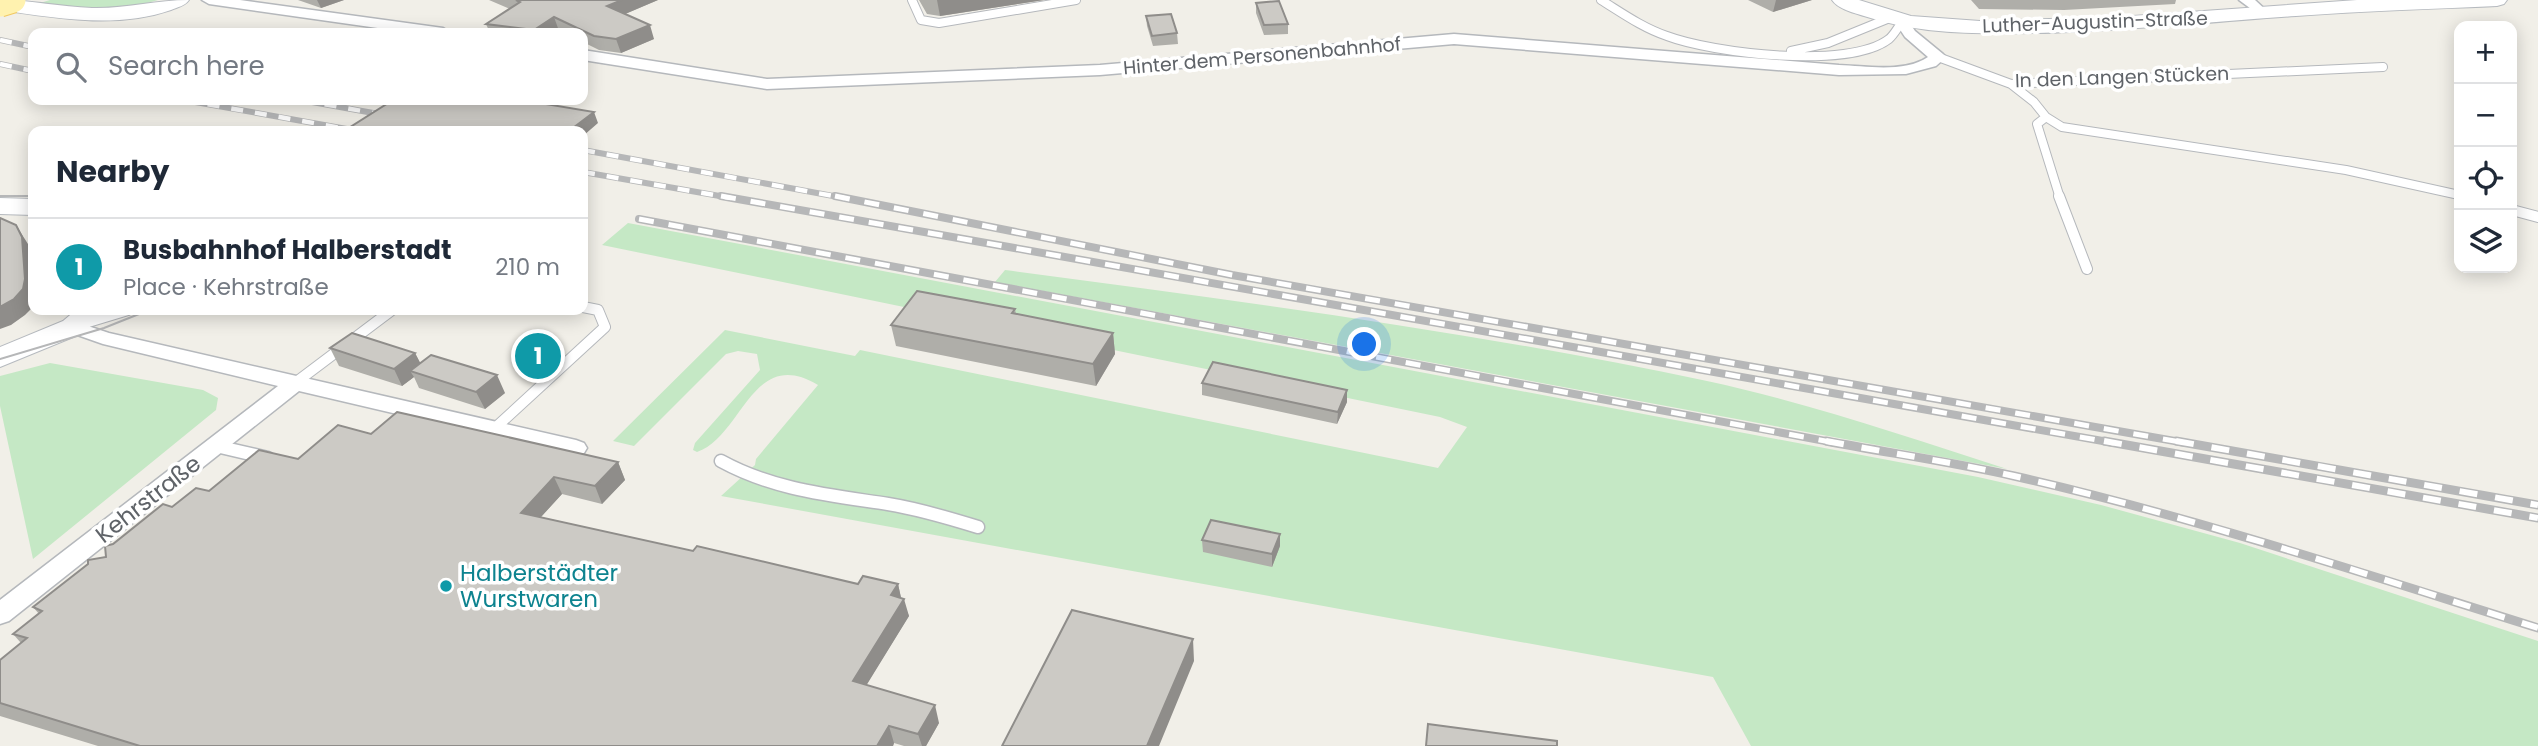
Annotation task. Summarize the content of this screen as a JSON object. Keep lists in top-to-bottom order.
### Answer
{
  "streets": {
    "street": [
      "Luther-Augustin-Straße",
      "Hinter dem Personenbahnhof",
      "In den Langen Stücken",
      "Kehrstraße"
    ]
  },
  "crossings": [
    ["Luther-Augustin-Straße", "In den Langen Stücken"],
    ["Hinter dem Personenbahnhof", "In den Langen Stücken"]
  ],
  "places": ["Halberstädter Wurstwaren"],
  "page": {
    "map_buttons": ["+", "−"],
    "search": "Search here",
    "heading": "Nearby",
    "list": [
      {
        "mark": "1",
        "name": "Busbahnhof Halberstadt",
        "note": "Place · Kehrstraße",
        "value": "210 m"
      }
    ],
    "pins": "1"
  }
}
